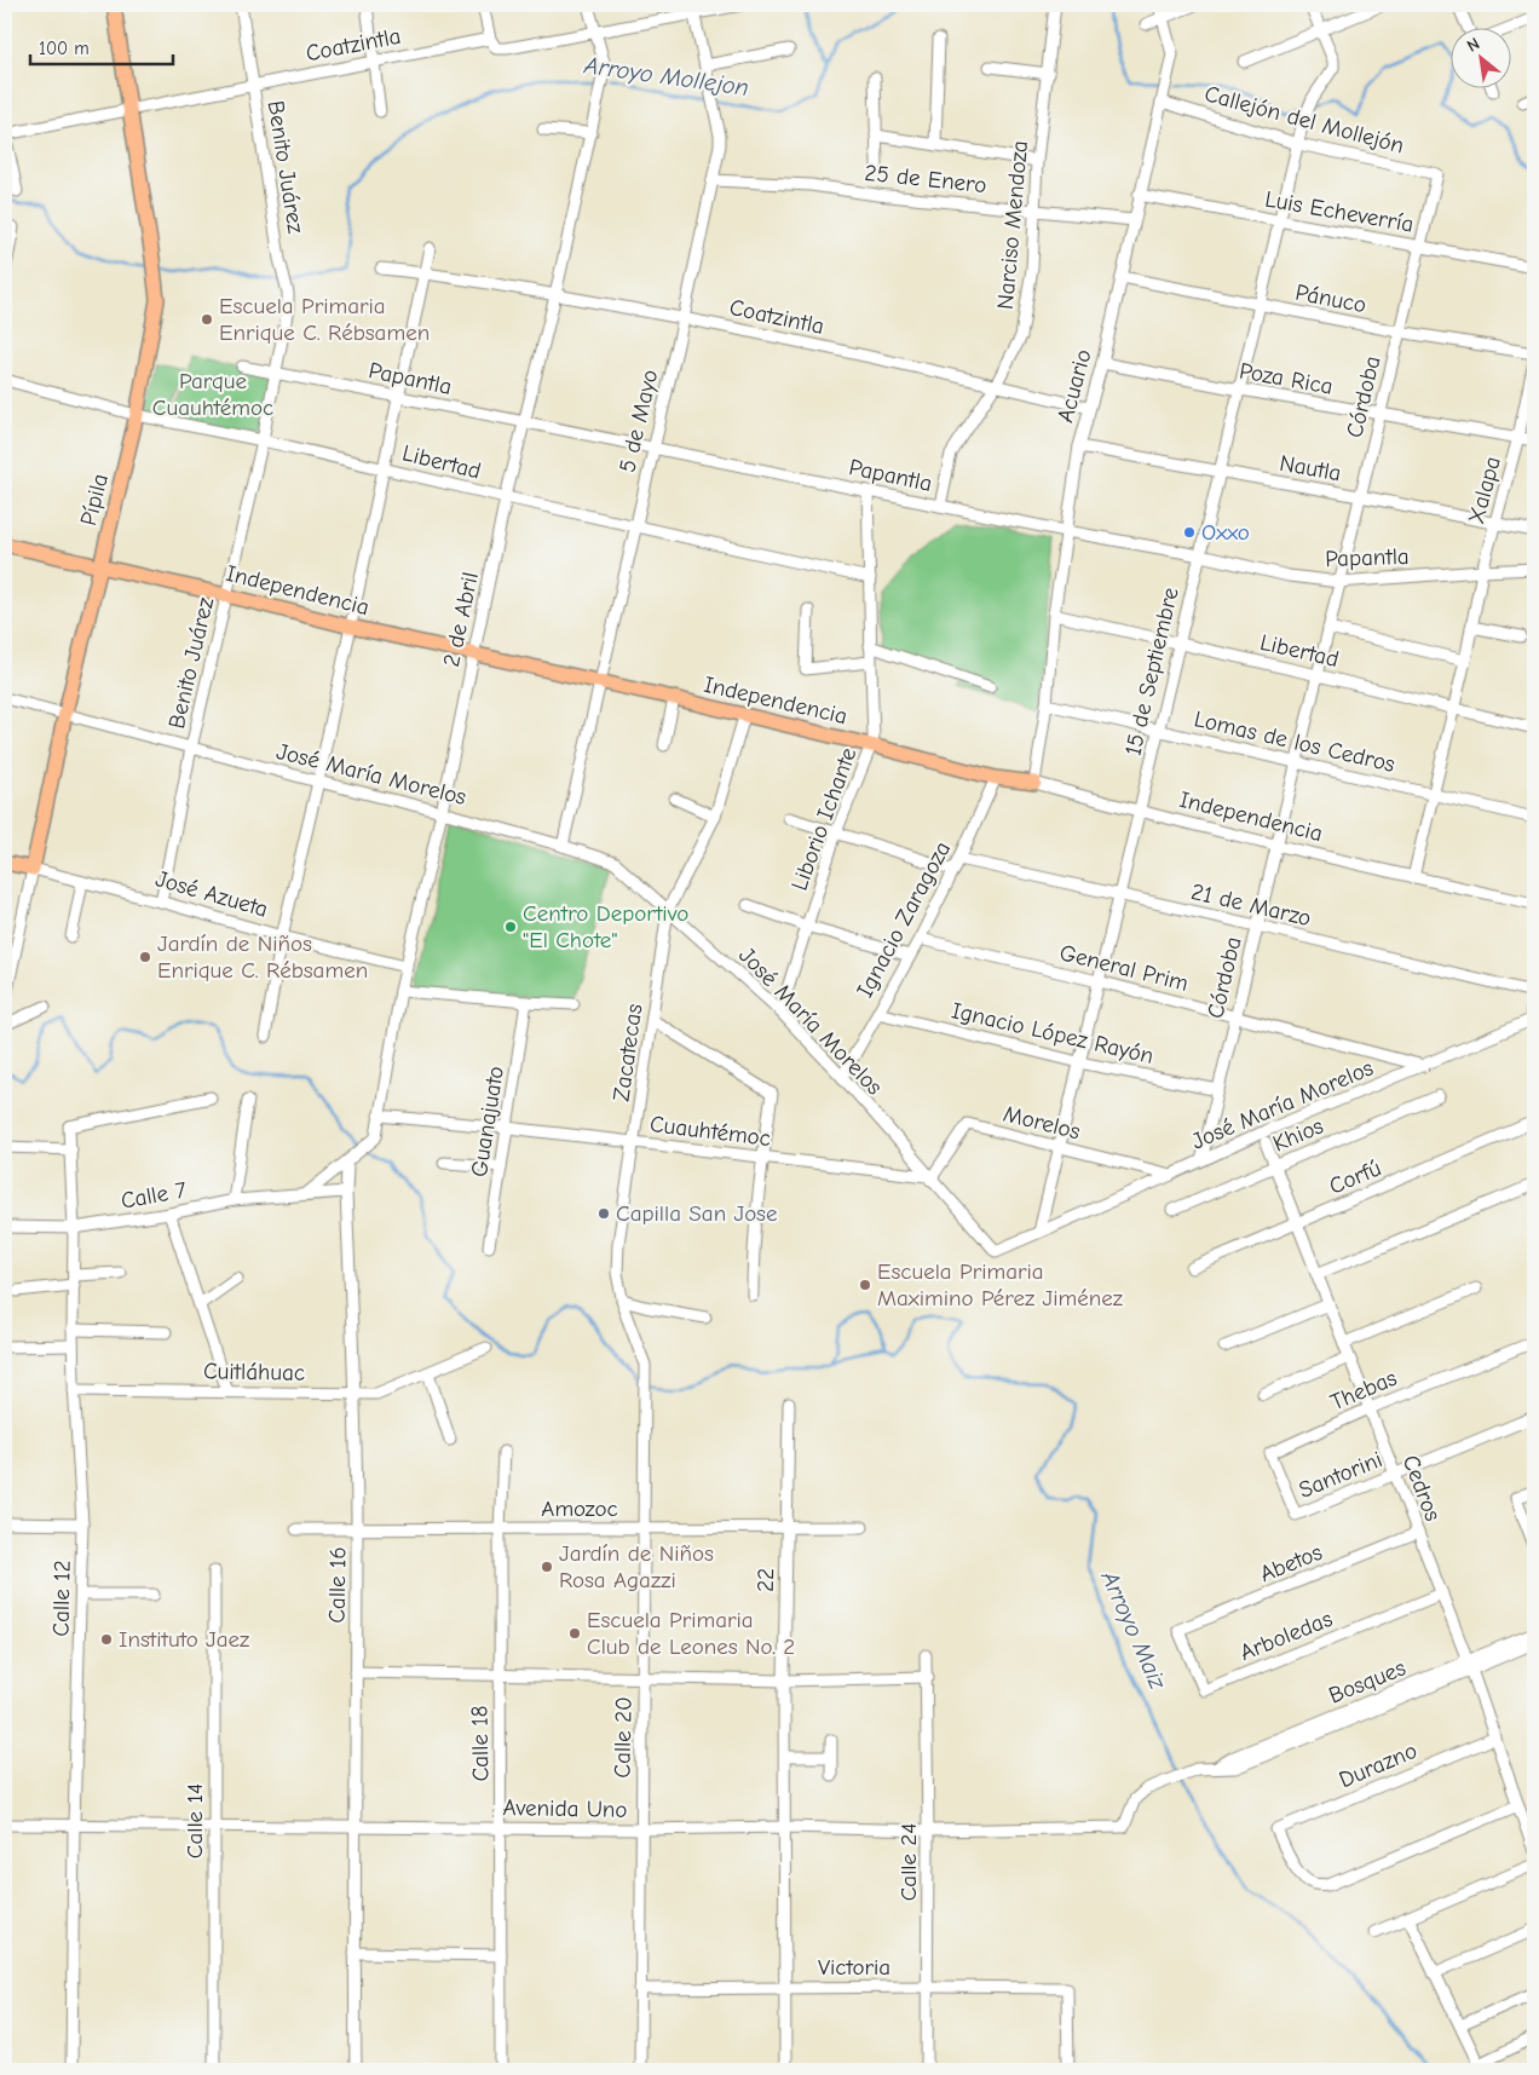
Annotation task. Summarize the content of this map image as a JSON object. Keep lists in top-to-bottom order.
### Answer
{
  "streets": {
    "main road": ["Pípila", "Independencia", "José Azueta"],
    "street": [
      "Coatzintla",
      "Callejón del Mollejón",
      "Benito Juárez",
      "25 de Enero",
      "Luis Echeverría",
      "Narciso Mendoza",
      "Pánuco",
      "Papantla",
      "Poza Rica",
      "Acuario",
      "Córdoba",
      "5 de Mayo",
      "Libertad",
      "Nautla",
      "Xalapa",
      "2 de Abril",
      "15 de Septiembre",
      "Lomas de los Cedros",
      "José María Morelos",
      "Liborio Ichante",
      "21 de Marzo",
      "Ignacio Zaragoza",
      "General Prim",
      "Ignacio López Rayón",
      "Zacatecas",
      "Guanajuato",
      "Morelos",
      "Cuauhtémoc",
      "Khios",
      "Corfú",
      "Calle 7",
      "Cuitláhuac",
      "Thebas",
      "Santorini",
      "Cedros",
      "Amozoc",
      "Abetos",
      "22",
      "Calle 16",
      "Calle 12",
      "Arboledas",
      "Bosques",
      "Calle 20",
      "Calle 18",
      "Durazno",
      "Avenida Uno",
      "Calle 14",
      "Calle 24",
      "Victoria"
    ]
  },
  "crossings": [
    ["Coatzintla", "Benito Juárez"],
    ["Coatzintla", "Narciso Mendoza"],
    ["Coatzintla", "Acuario"],
    ["Coatzintla", "5 de Mayo"],
    ["Coatzintla", "Pípila"],
    ["Coatzintla", "2 de Abril"],
    ["Callejón del Mollejón", "Acuario"],
    ["Callejón del Mollejón", "Córdoba"],
    ["Callejón del Mollejón", "15 de Septiembre"],
    ["Benito Juárez", "Papantla"],
    ["Benito Juárez", "Libertad"],
    ["Benito Juárez", "Independencia"],
    ["Benito Juárez", "José María Morelos"],
    ["Benito Juárez", "José Azueta"],
    ["25 de Enero", "Narciso Mendoza"],
    ["25 de Enero", "Acuario"],
    ["25 de Enero", "5 de Mayo"],
    ["Luis Echeverría", "Acuario"],
    ["Luis Echeverría", "Córdoba"],
    ["Luis Echeverría", "15 de Septiembre"],
    ["Narciso Mendoza", "Papantla"],
    ["Pánuco", "Acuario"],
    ["Pánuco", "Córdoba"],
    ["Pánuco", "15 de Septiembre"],
    ["Papantla", "Acuario"],
    ["Papantla", "Córdoba"],
    ["Papantla", "5 de Mayo"],
    ["Papantla", "Xalapa"],
    ["Papantla", "2 de Abril"],
    ["Papantla", "15 de Septiembre"],
    ["Papantla", "Liborio Ichante"],
    ["Poza Rica", "Acuario"],
    ["Poza Rica", "Córdoba"],
    ["Poza Rica", "Xalapa"],
    ["Poza Rica", "15 de Septiembre"],
    ["Acuario", "Libertad"],
    ["Acuario", "Nautla"],
    ["Acuario", "Independencia"],
    ["Acuario", "Lomas de los Cedros"],
    ["Córdoba", "Libertad"],
    ["Córdoba", "Nautla"],
    ["Córdoba", "Independencia"],
    ["Córdoba", "Lomas de los Cedros"],
    ["Córdoba", "José María Morelos"],
    ["Córdoba", "21 de Marzo"],
    ["Córdoba", "General Prim"],
    ["Córdoba", "Ignacio López Rayón"],
    ["5 de Mayo", "Libertad"],
    ["5 de Mayo", "Independencia"],
    ["5 de Mayo", "José María Morelos"],
    ["Libertad", "Xalapa"],
    ["Libertad", "Pípila"],
    ["Libertad", "2 de Abril"],
    ["Libertad", "15 de Septiembre"],
    ["Libertad", "Liborio Ichante"],
    ["Nautla", "Xalapa"],
    ["Nautla", "15 de Septiembre"],
    ["Xalapa", "Independencia"],
    ["Xalapa", "Lomas de los Cedros"],
    ["Pípila", "Independencia"],
    ["Pípila", "José María Morelos"],
    ["Pípila", "José Azueta"],
    ["Independencia", "2 de Abril"],
    ["Independencia", "15 de Septiembre"],
    ["Independencia", "Liborio Ichante"],
    ["Independencia", "Ignacio Zaragoza"],
    ["Independencia", "Zacatecas"],
    ["2 de Abril", "José María Morelos"],
    ["2 de Abril", "José Azueta"],
    ["2 de Abril", "Cuauhtémoc"],
    ["15 de Septiembre", "Lomas de los Cedros"],
    ["15 de Septiembre", "José María Morelos"],
    ["15 de Septiembre", "21 de Marzo"],
    ["15 de Septiembre", "General Prim"],
    ["15 de Septiembre", "Ignacio López Rayón"],
    ["15 de Septiembre", "Morelos"],
    ["José María Morelos", "Liborio Ichante"],
    ["José María Morelos", "Ignacio Zaragoza"],
    ["José María Morelos", "General Prim"],
    ["José María Morelos", "Zacatecas"],
    ["José María Morelos", "Morelos"],
    ["José María Morelos", "Cuauhtémoc"],
    ["Liborio Ichante", "21 de Marzo"],
    ["21 de Marzo", "Ignacio Zaragoza"],
    ["Ignacio Zaragoza", "General Prim"],
    ["Ignacio Zaragoza", "Ignacio López Rayón"],
    ["Zacatecas", "Cuauhtémoc"],
    ["Zacatecas", "Calle 20"],
    ["Guanajuato", "Cuauhtémoc"],
    ["Morelos", "Cuauhtémoc"],
    ["Khios", "Cedros"],
    ["Corfú", "Cedros"],
    ["Calle 7", "Calle 16"],
    ["Calle 7", "Calle 12"],
    ["Cuitláhuac", "Calle 16"],
    ["Cuitláhuac", "Calle 12"],
    ["Thebas", "Santorini"],
    ["Thebas", "Cedros"],
    ["Santorini", "Cedros"],
    ["Cedros", "Abetos"],
    ["Cedros", "Arboledas"],
    ["Cedros", "Bosques"],
    ["Cedros", "Durazno"],
    ["Amozoc", "22"],
    ["Amozoc", "Calle 16"],
    ["Amozoc", "Calle 20"],
    ["Amozoc", "Calle 18"],
    ["Abetos", "Arboledas"],
    ["22", "Avenida Uno"],
    ["22", "Victoria"],
    ["Calle 16", "Avenida Uno"],
    ["Calle 12", "Avenida Uno"],
    ["Bosques", "Avenida Uno"],
    ["Calle 20", "Avenida Uno"],
    ["Calle 20", "Victoria"],
    ["Calle 18", "Avenida Uno"],
    ["Avenida Uno", "Calle 14"],
    ["Avenida Uno", "Calle 24"],
    ["Calle 24", "Victoria"]
  ],
  "water": ["Arroyo Mollejon", "Arroyo Maiz"],
  "parks": ["Parque Cuauhtémoc"],
  "places": [
    "Escuela Primaria Enrique C. Rébsamen",
    "Oxxo",
    "Centro Deportivo \"El Chote\"",
    "Jardín de Niños Enrique C. Rébsamen",
    "Capilla San Jose",
    "Escuela Primaria Maximino Pérez Jiménez",
    "Jardín de Niños Rosa Agazzi",
    "Escuela Primaria Club de Leones No. 2",
    "Instituto Jaez"
  ],
  "scale_bar": "100 m",
  "north": "top left"
}
